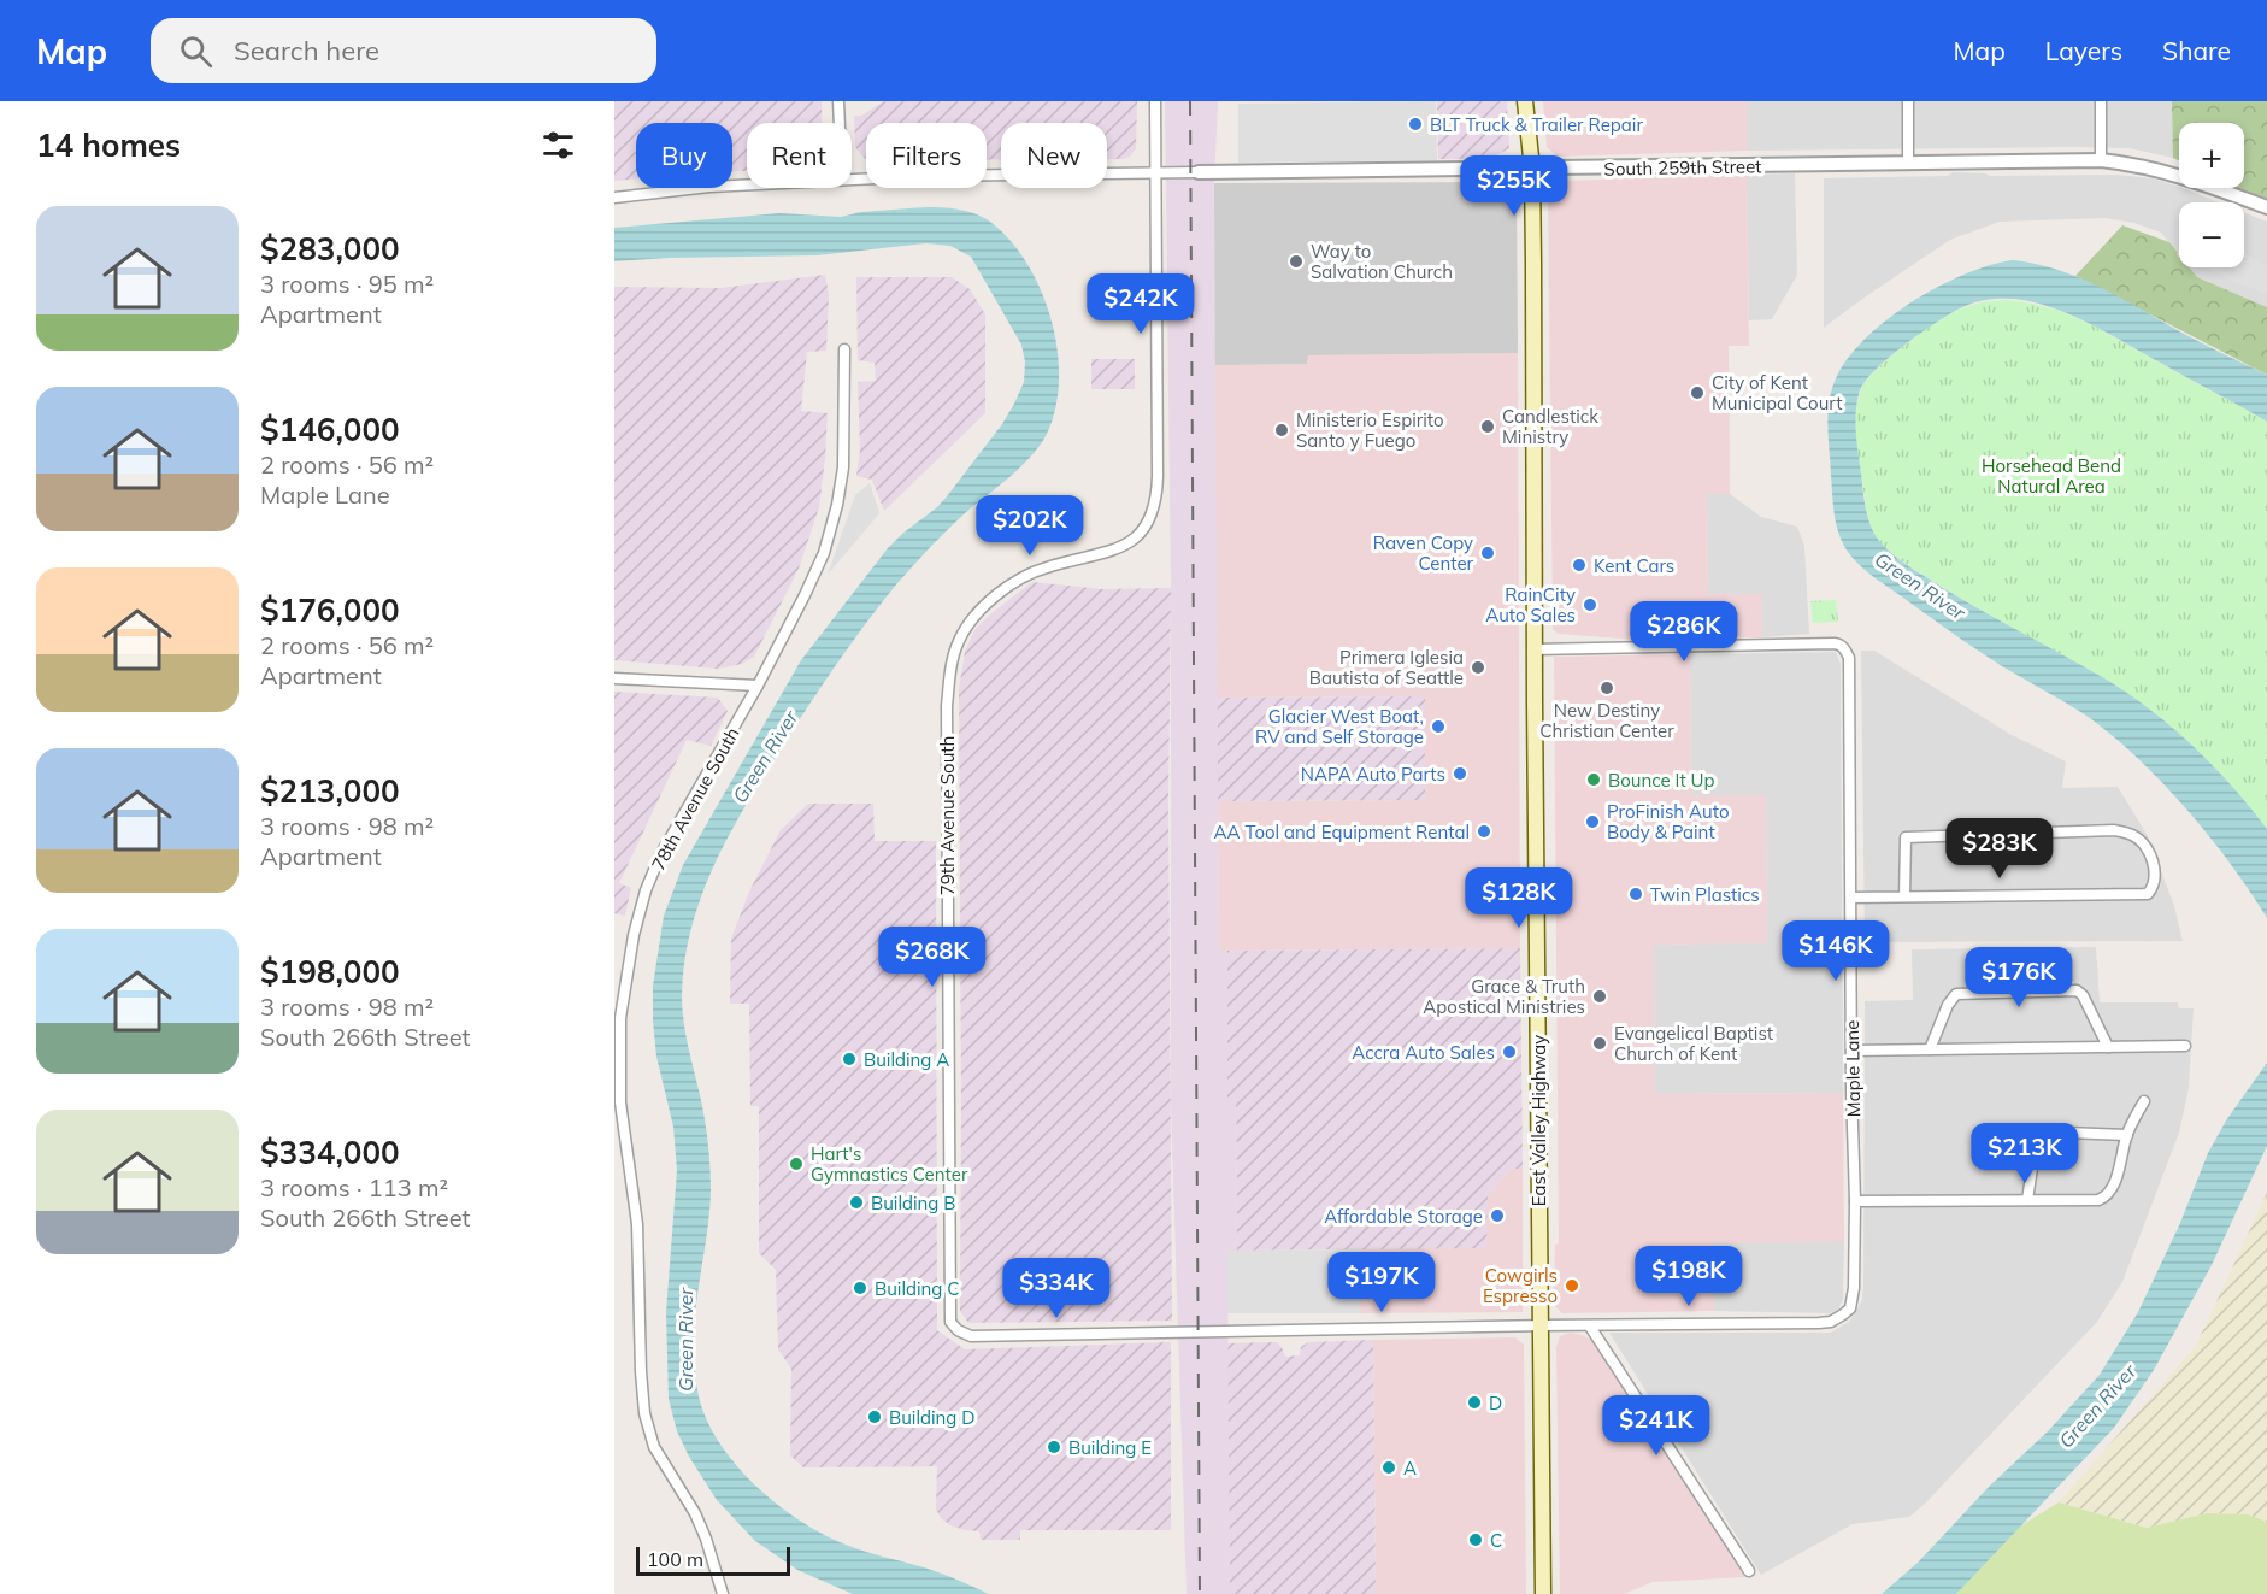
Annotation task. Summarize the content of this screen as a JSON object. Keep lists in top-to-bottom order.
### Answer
{
  "streets": {
    "main road": ["East Valley Highway"],
    "street": [
      "South 259th Street",
      "78th Avenue South",
      "79th Avenue South",
      "Maple Lane"
    ]
  },
  "crossings": [
    ["South 259th Street", "79th Avenue South"],
    ["South 259th Street", "East Valley Highway"],
    ["79th Avenue South", "East Valley Highway"],
    ["Maple Lane", "East Valley Highway"]
  ],
  "water": ["Green River"],
  "parks": ["Horsehead Bend Natural Area"],
  "places": [
    "BLT Truck & Trailer Repair",
    "Way to Salvation Church",
    "City of Kent Municipal Court",
    "Candlestick Ministry",
    "Ministerio Espirito Santo y Fuego",
    "Raven Copy Center",
    "Kent Cars",
    "RainCity Auto Sales",
    "Primera Iglesia Bautista of Seattle",
    "New Destiny Christian Center",
    "Glacier West Boat, RV and Self Storage",
    "NAPA Auto Parts",
    "Bounce It Up",
    "ProFinish Auto Body & Paint",
    "AA Tool and Equipment Rental",
    "Twin Plastics",
    "Grace & Truth Apostical Ministries",
    "Evangelical Baptist Church of Kent",
    "Accra Auto Sales",
    "Building A",
    "Hart's Gymnastics Center",
    "Building B",
    "Affordable Storage",
    "Cowgirls Espresso",
    "Building C",
    "D",
    "Building D",
    "Building E",
    "A",
    "C"
  ],
  "scale_bar": "100 m",
  "page": {
    "header": "Map",
    "search": "Search here",
    "nav": ["Map", "Layers", "Share"],
    "heading": "14 homes",
    "map_buttons": ["+", "−"],
    "chip": [
      "Buy",
      "Rent",
      "Filters",
      "New"
    ],
    "price": [
      "$255K",
      "$242K",
      "$202K",
      "$286K",
      "$283K",
      "$128K",
      "$146K",
      "$268K",
      "$176K",
      "$213K",
      "$198K",
      "$197K",
      "$334K",
      "$241K"
    ],
    "list": [
      {
        "name": "$283,000",
        "note": "3 rooms · 95 m² · Apartment"
      },
      {
        "name": "$146,000",
        "note": "2 rooms · 56 m² · Maple Lane"
      },
      {
        "name": "$176,000",
        "note": "2 rooms · 56 m² · Apartment"
      },
      {
        "name": "$213,000",
        "note": "3 rooms · 98 m² · Apartment"
      },
      {
        "name": "$198,000",
        "note": "3 rooms · 98 m² · South 266th Street"
      },
      {
        "name": "$334,000",
        "note": "3 rooms · 113 m² · South 266th Street"
      }
    ],
    "scale": "100 m"
  }
}
